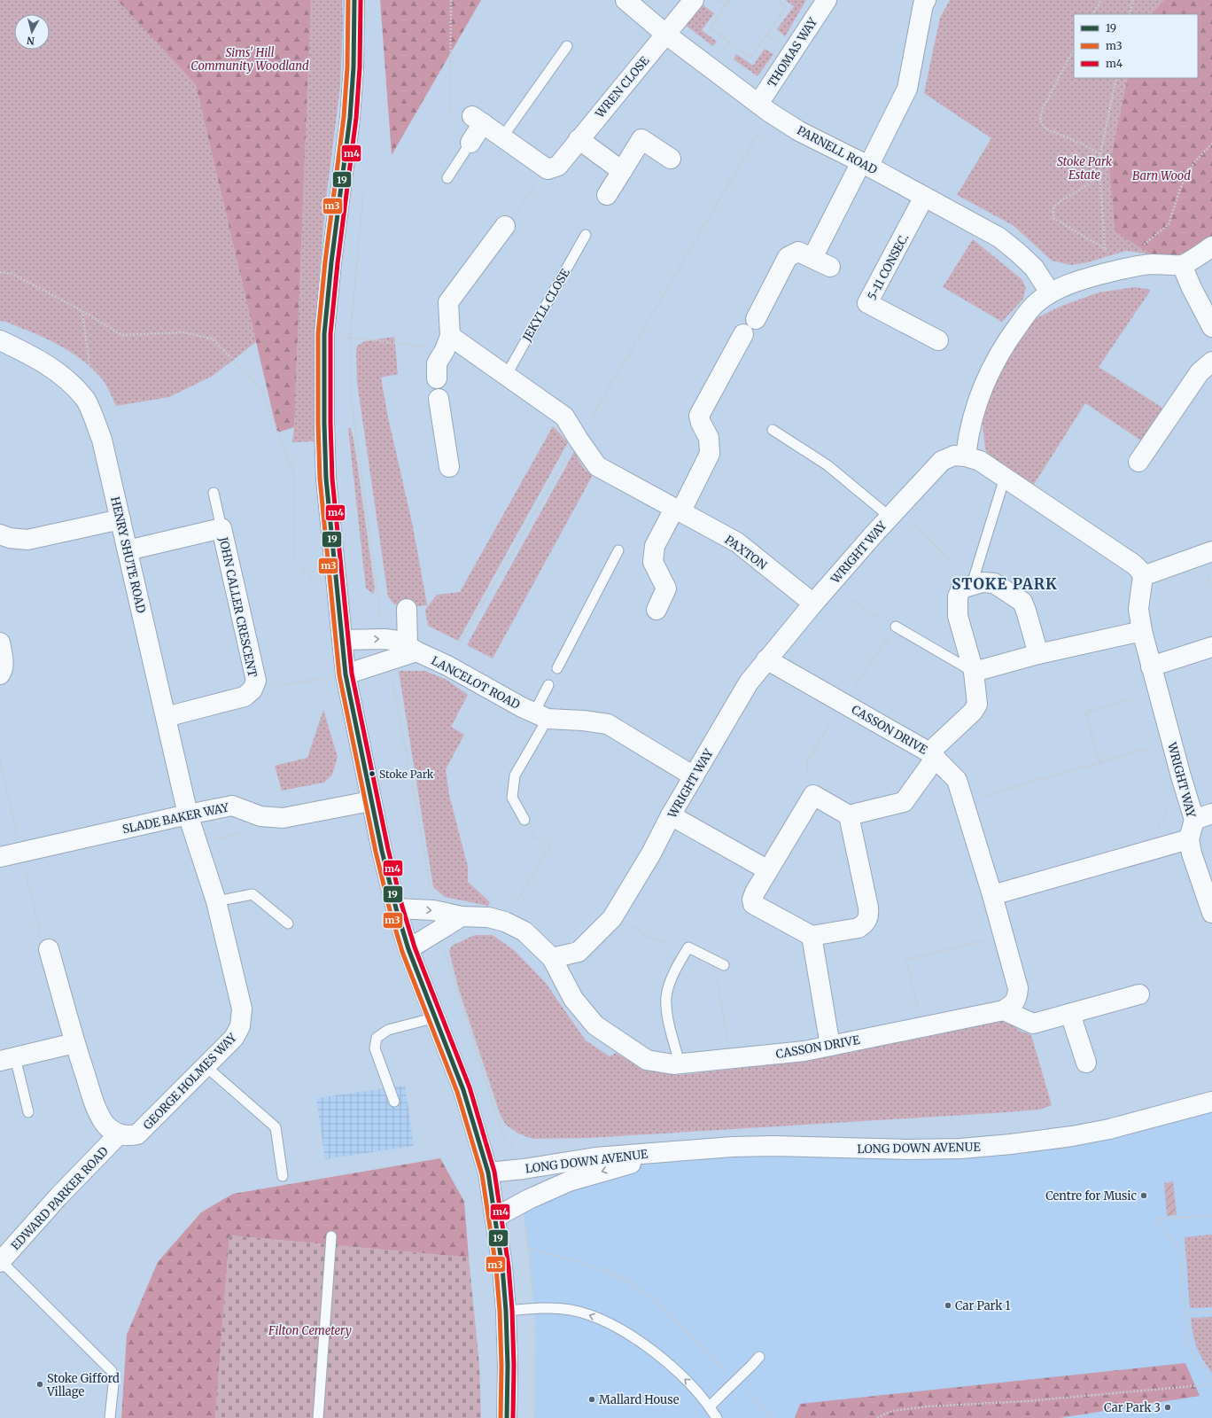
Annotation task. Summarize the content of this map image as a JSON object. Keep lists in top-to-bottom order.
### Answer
{
  "streets": {
    "street": [
      "THOMAS WAY",
      "WREN CLOSE",
      "PARNELL ROAD",
      "5-11 CONSEC.",
      "PAXTON",
      "WRIGHT WAY",
      "HENRY SHUTE ROAD",
      "JOHN CALLER CRESCENT",
      "LANCELOT ROAD",
      "CASSON DRIVE",
      "SLADE BAKER WAY",
      "GEORGE HOLMES WAY",
      "LONG DOWN AVENUE",
      "EDWARD PARKER ROAD"
    ],
    "lane": ["JEKYLL CLOSE"]
  },
  "crossings": [
    ["THOMAS WAY", "PARNELL ROAD"],
    ["WREN CLOSE", "PARNELL ROAD"],
    ["PARNELL ROAD", "5-11 CONSEC."],
    ["PAXTON", "WRIGHT WAY"],
    ["WRIGHT WAY", "LANCELOT ROAD"],
    ["WRIGHT WAY", "CASSON DRIVE"],
    ["HENRY SHUTE ROAD", "JOHN CALLER CRESCENT"],
    ["HENRY SHUTE ROAD", "SLADE BAKER WAY"],
    ["HENRY SHUTE ROAD", "GEORGE HOLMES WAY"],
    ["SLADE BAKER WAY", "GEORGE HOLMES WAY"],
    ["GEORGE HOLMES WAY", "EDWARD PARKER ROAD"]
  ],
  "districts": ["STOKE PARK"],
  "parks": [
    "Sims' Hill Community Woodland",
    "Stoke Park Estate",
    "Barn Wood",
    "Filton Cemetery"
  ],
  "places": [
    "Stoke Park",
    "Centre for Music",
    "Car Park 1",
    "Stoke Gifford Village",
    "Mallard House",
    "Car Park 3"
  ],
  "lines": ["transit line 19", "transit line m3", "transit line m4"],
  "legend": ["19", "m3", "m4"],
  "north": "bottom"
}
